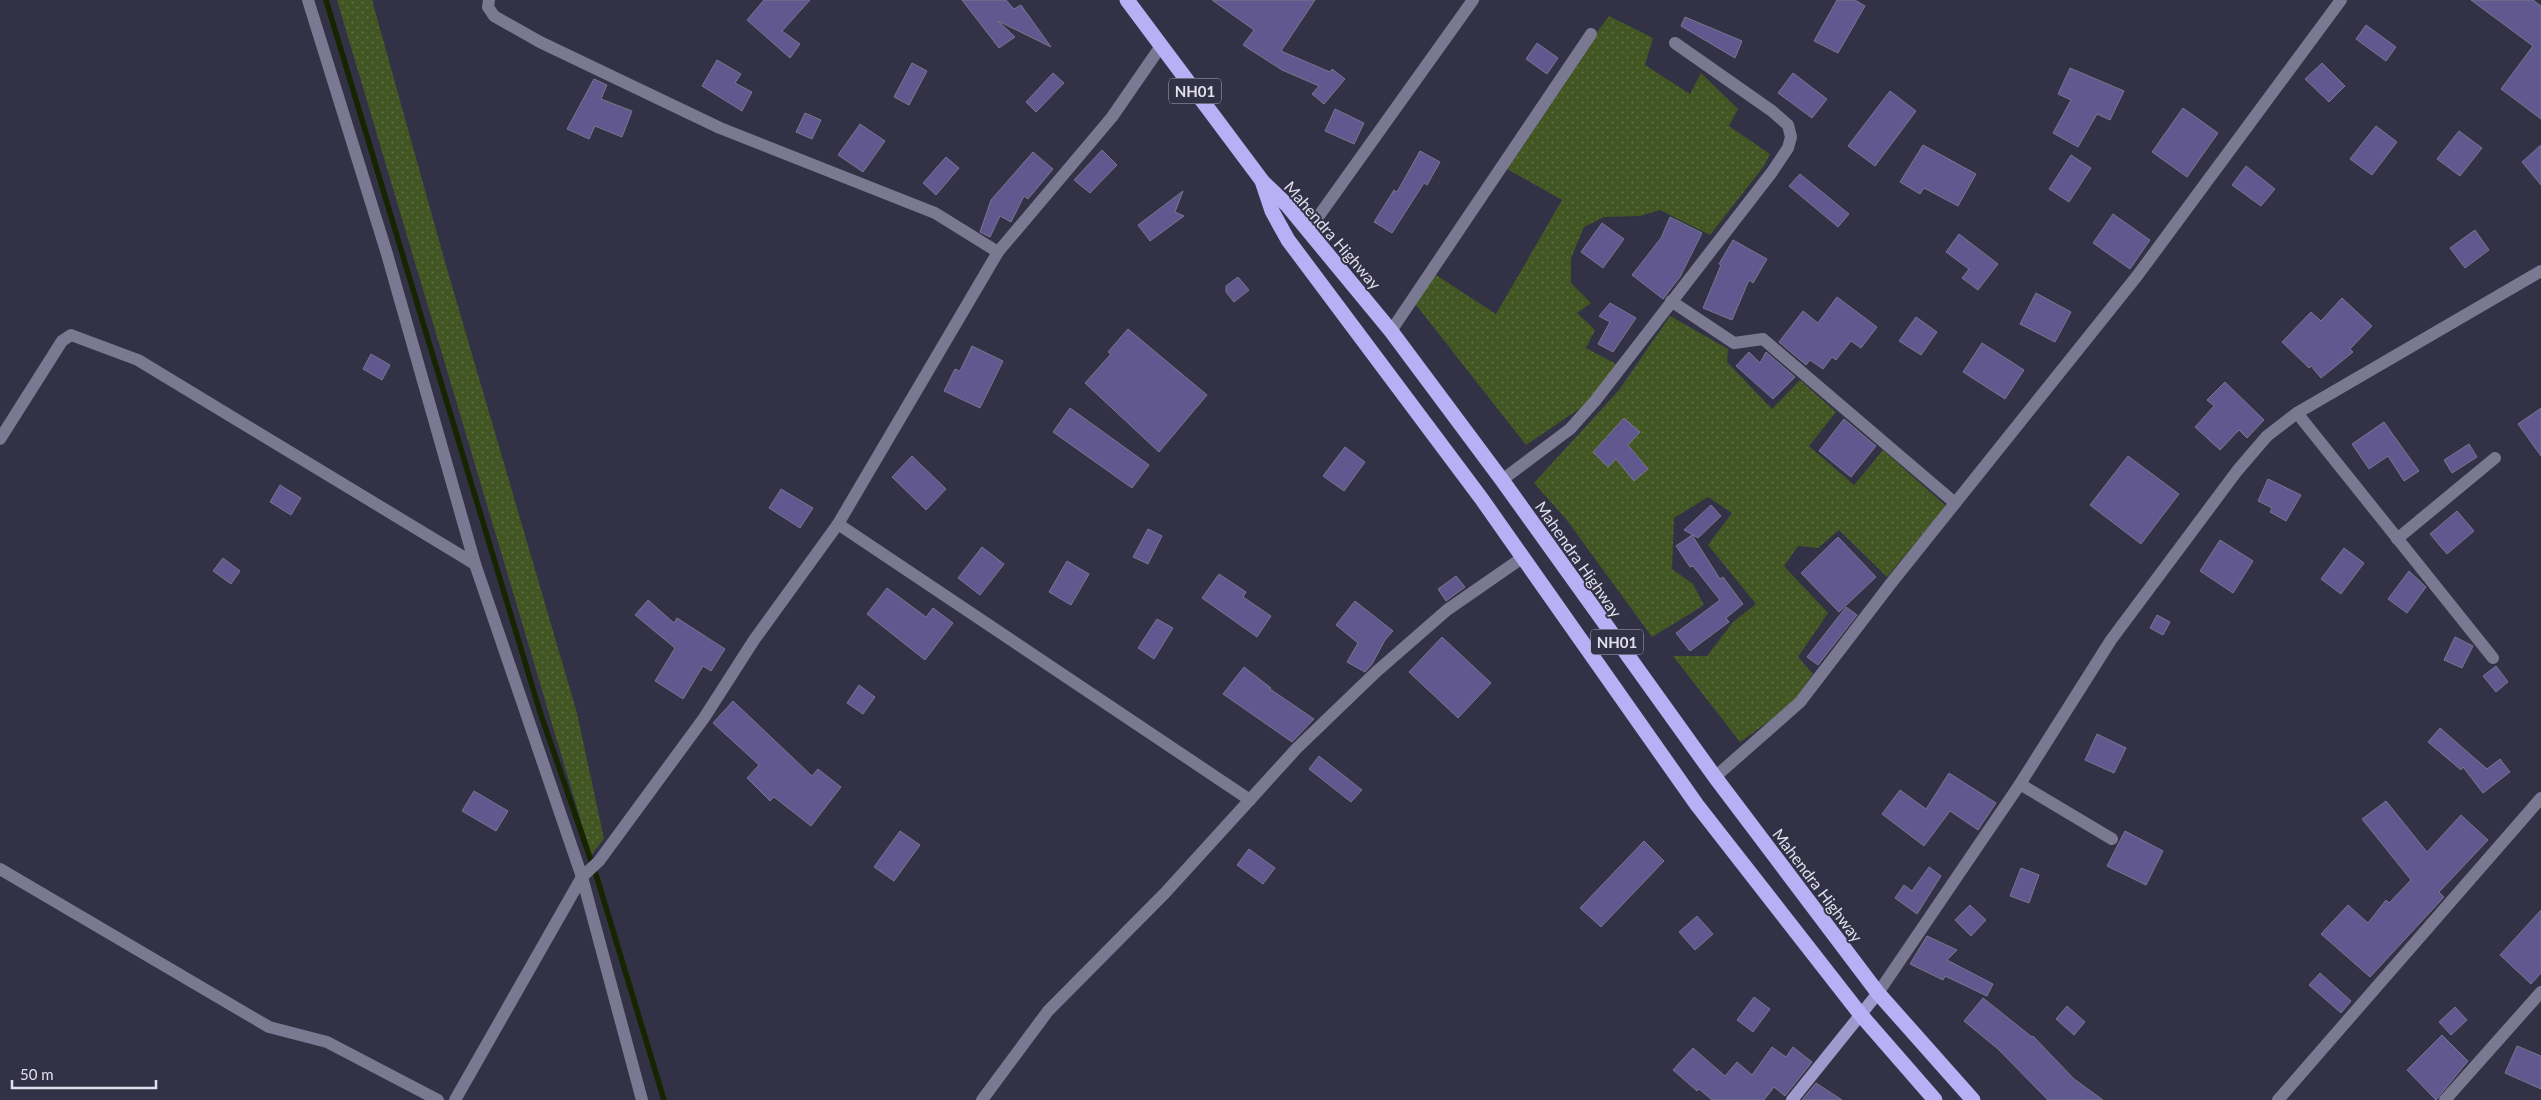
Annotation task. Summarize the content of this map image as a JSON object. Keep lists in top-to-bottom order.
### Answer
{
  "streets": {
    "highway": ["NH01", "Mahendra Highway"]
  },
  "scale_bar": "50 m"
}
